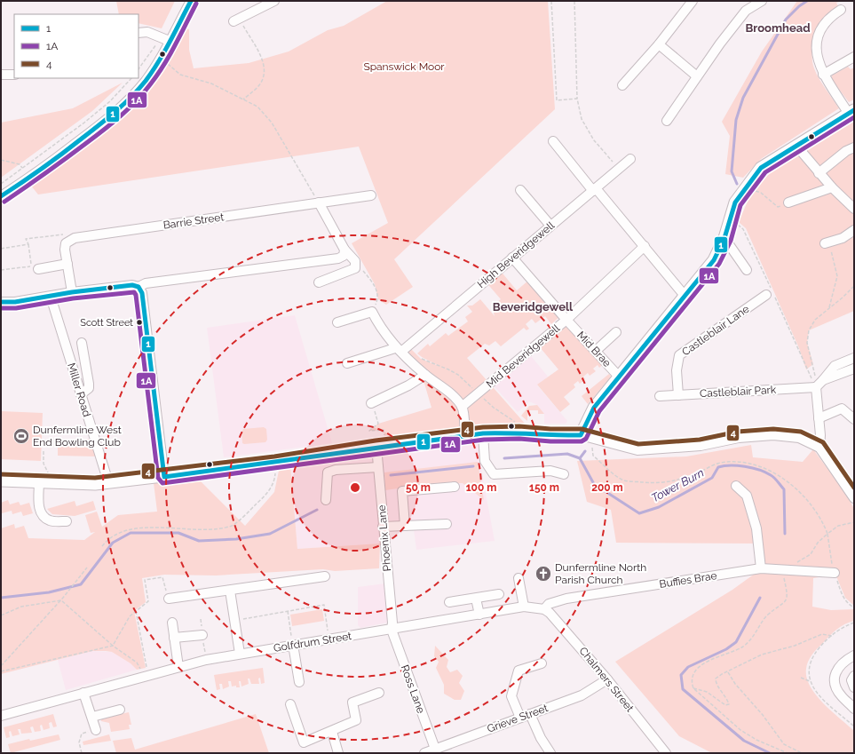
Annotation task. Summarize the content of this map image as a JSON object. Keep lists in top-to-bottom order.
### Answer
{
  "streets": {
    "street": [
      "Barrie Street",
      "High Beveridgewell",
      "Castleblair Lane",
      "Mid Brae",
      "Mid Beveridgewell",
      "Miller Road",
      "Castleblair Park",
      "Phoenix Lane",
      "Buffies Brae",
      "Golfdrum Street",
      "Chalmers Street",
      "Ross Lane",
      "Grieve Street"
    ]
  },
  "crossings": [
    ["High Beveridgewell", "Mid Brae"],
    ["Castleblair Lane", "Castleblair Park"],
    ["Mid Brae", "Mid Beveridgewell"],
    ["Phoenix Lane", "Golfdrum Street"],
    ["Phoenix Lane", "Ross Lane"],
    ["Buffies Brae", "Golfdrum Street"],
    ["Buffies Brae", "Chalmers Street"],
    ["Golfdrum Street", "Chalmers Street"],
    ["Golfdrum Street", "Ross Lane"],
    ["Chalmers Street", "Grieve Street"],
    ["Ross Lane", "Grieve Street"]
  ],
  "districts": ["Broomhead", "Beveridgewell"],
  "water": ["Tower Burn"],
  "parks": ["Spanswick Moor"],
  "places": {
    "other": ["Scott Street"],
    "sports": ["Dunfermline West End Bowling Club"],
    "church": ["Dunfermline North Parish Church"]
  },
  "lines": ["transit line 1", "transit line 1A", "transit line 4"],
  "legend": ["1", "1A", "4"],
  "rings": [
    "50 m",
    "100 m",
    "150 m",
    "200 m"
  ]
}
